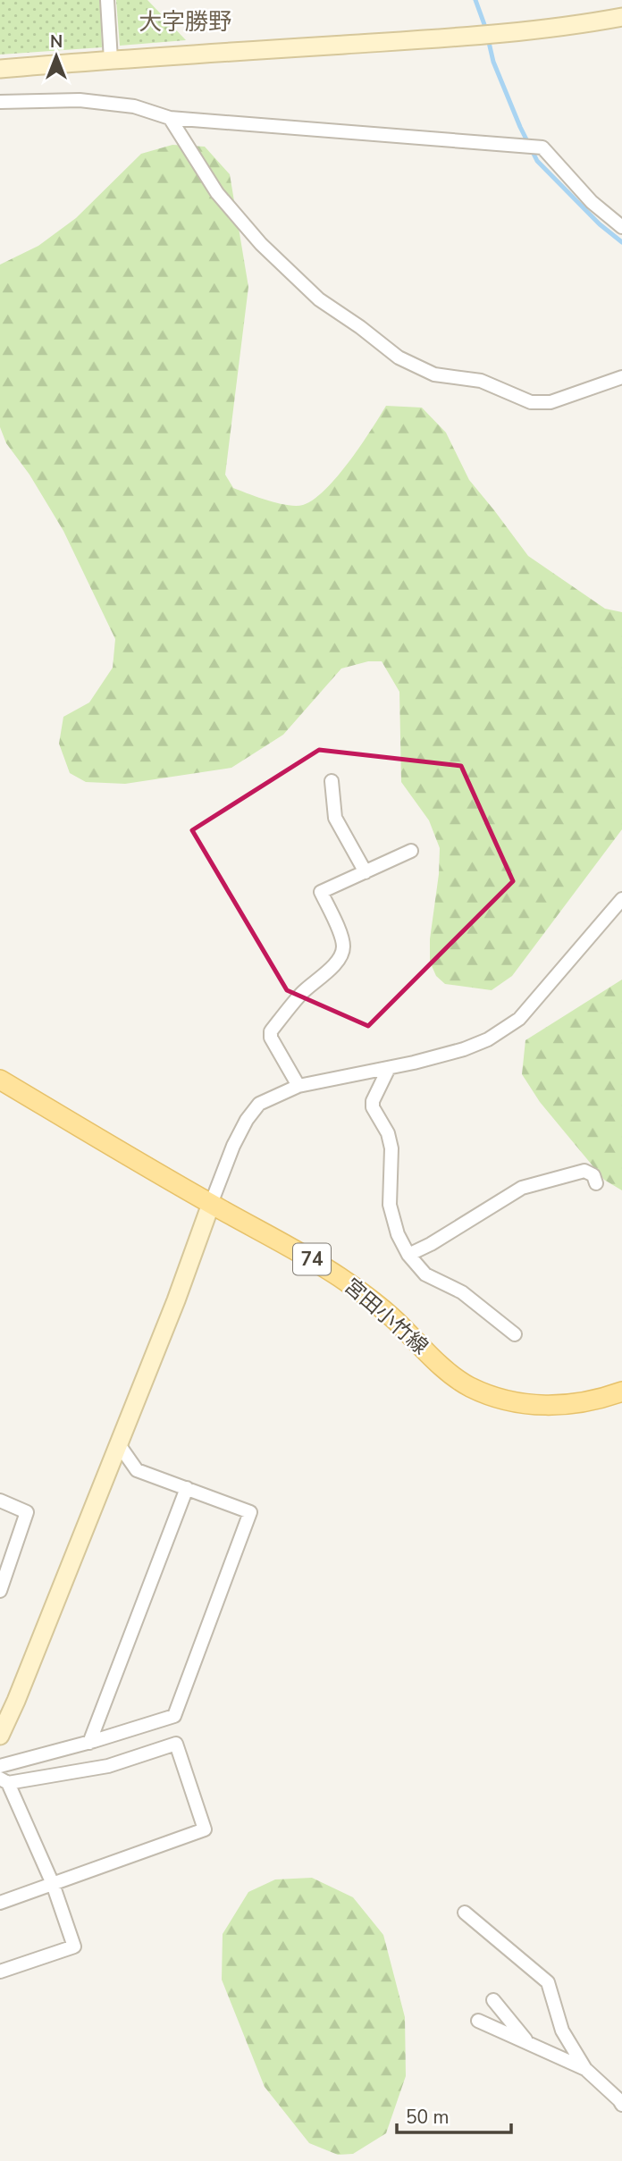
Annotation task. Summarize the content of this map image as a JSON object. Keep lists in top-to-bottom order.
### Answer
{
  "streets": {
    "main road": ["74", "宮田小竹線"]
  },
  "districts": ["大字勝野"],
  "scale_bar": "50 m",
  "north": "top"
}
